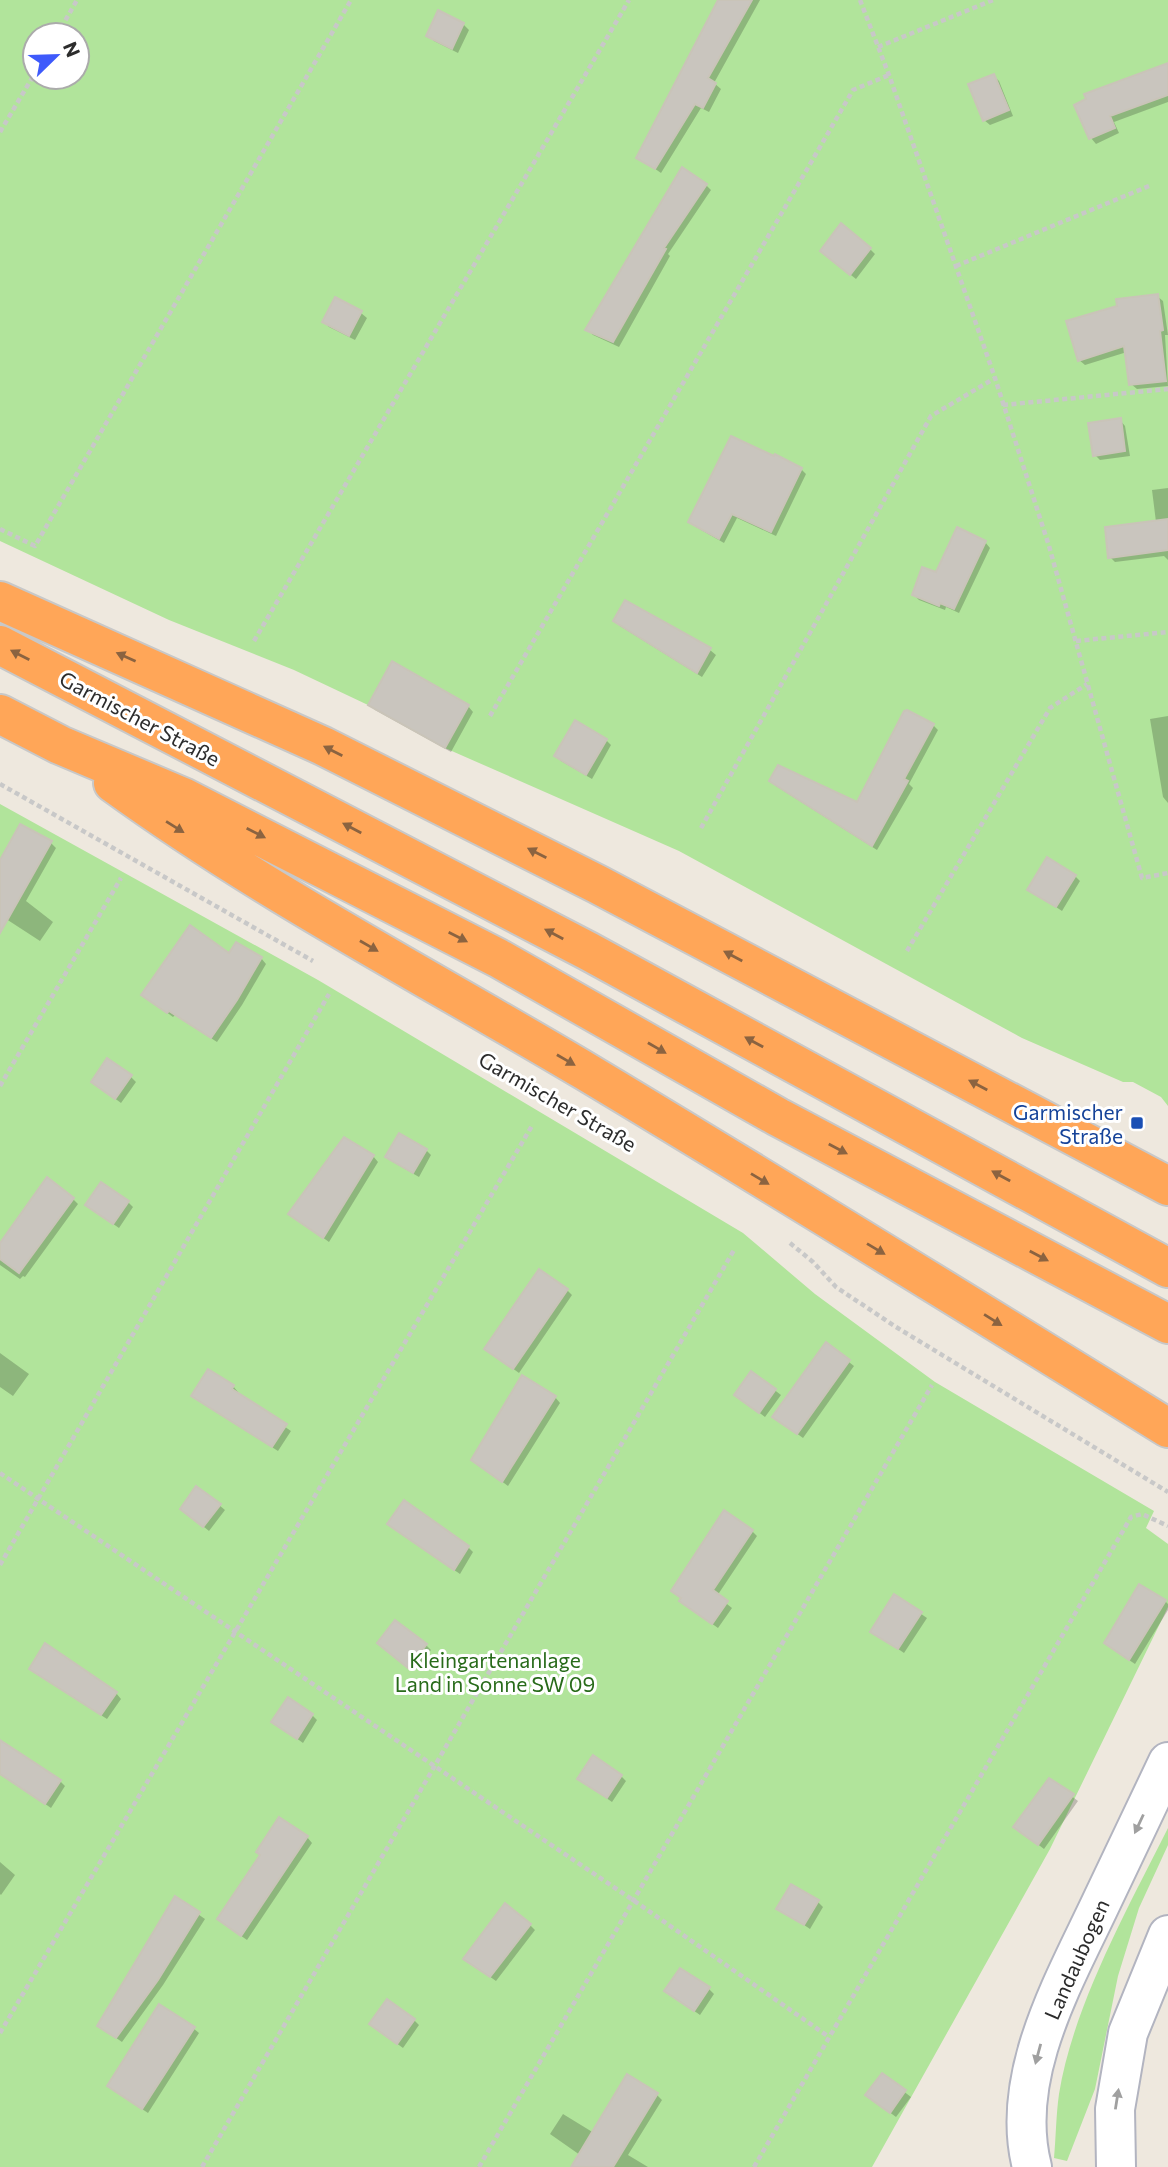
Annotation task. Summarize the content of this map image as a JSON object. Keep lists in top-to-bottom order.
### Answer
{
  "streets": {
    "highway": ["Garmischer Straße"],
    "main road": ["Landaubogen"]
  },
  "parks": ["Kleingartenanlage Land in Sonne SW 09"],
  "places": {
    "transit": ["Garmischer Straße"]
  },
  "north": "top right"
}
